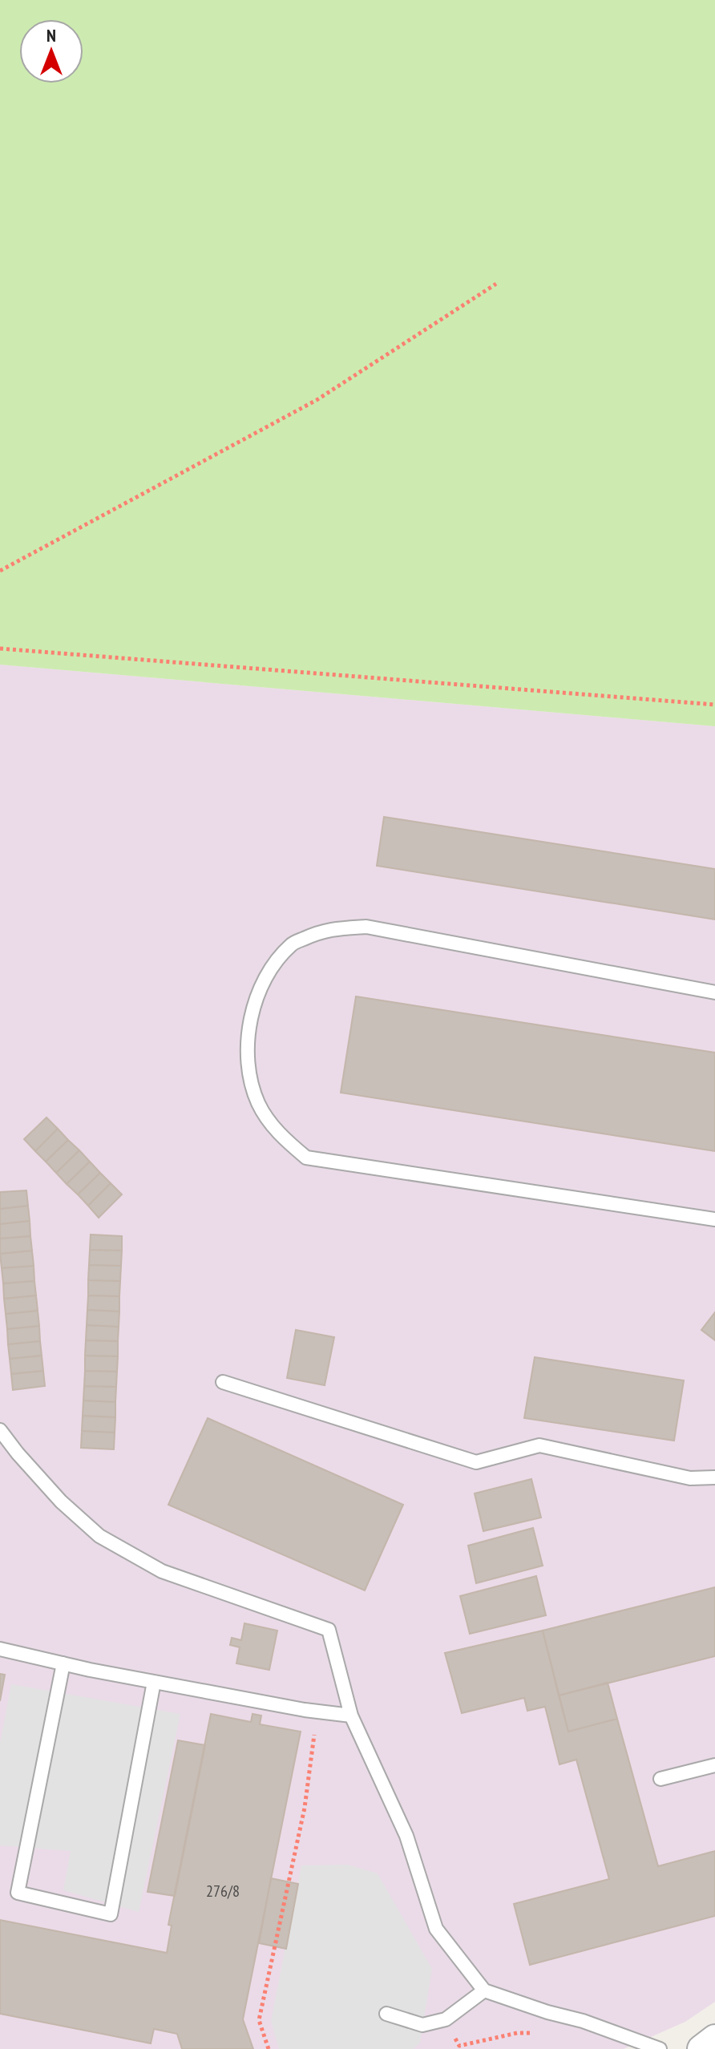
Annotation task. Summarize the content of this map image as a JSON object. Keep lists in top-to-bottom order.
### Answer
{
  "house_numbers": ["276/8"],
  "north": "top"
}
